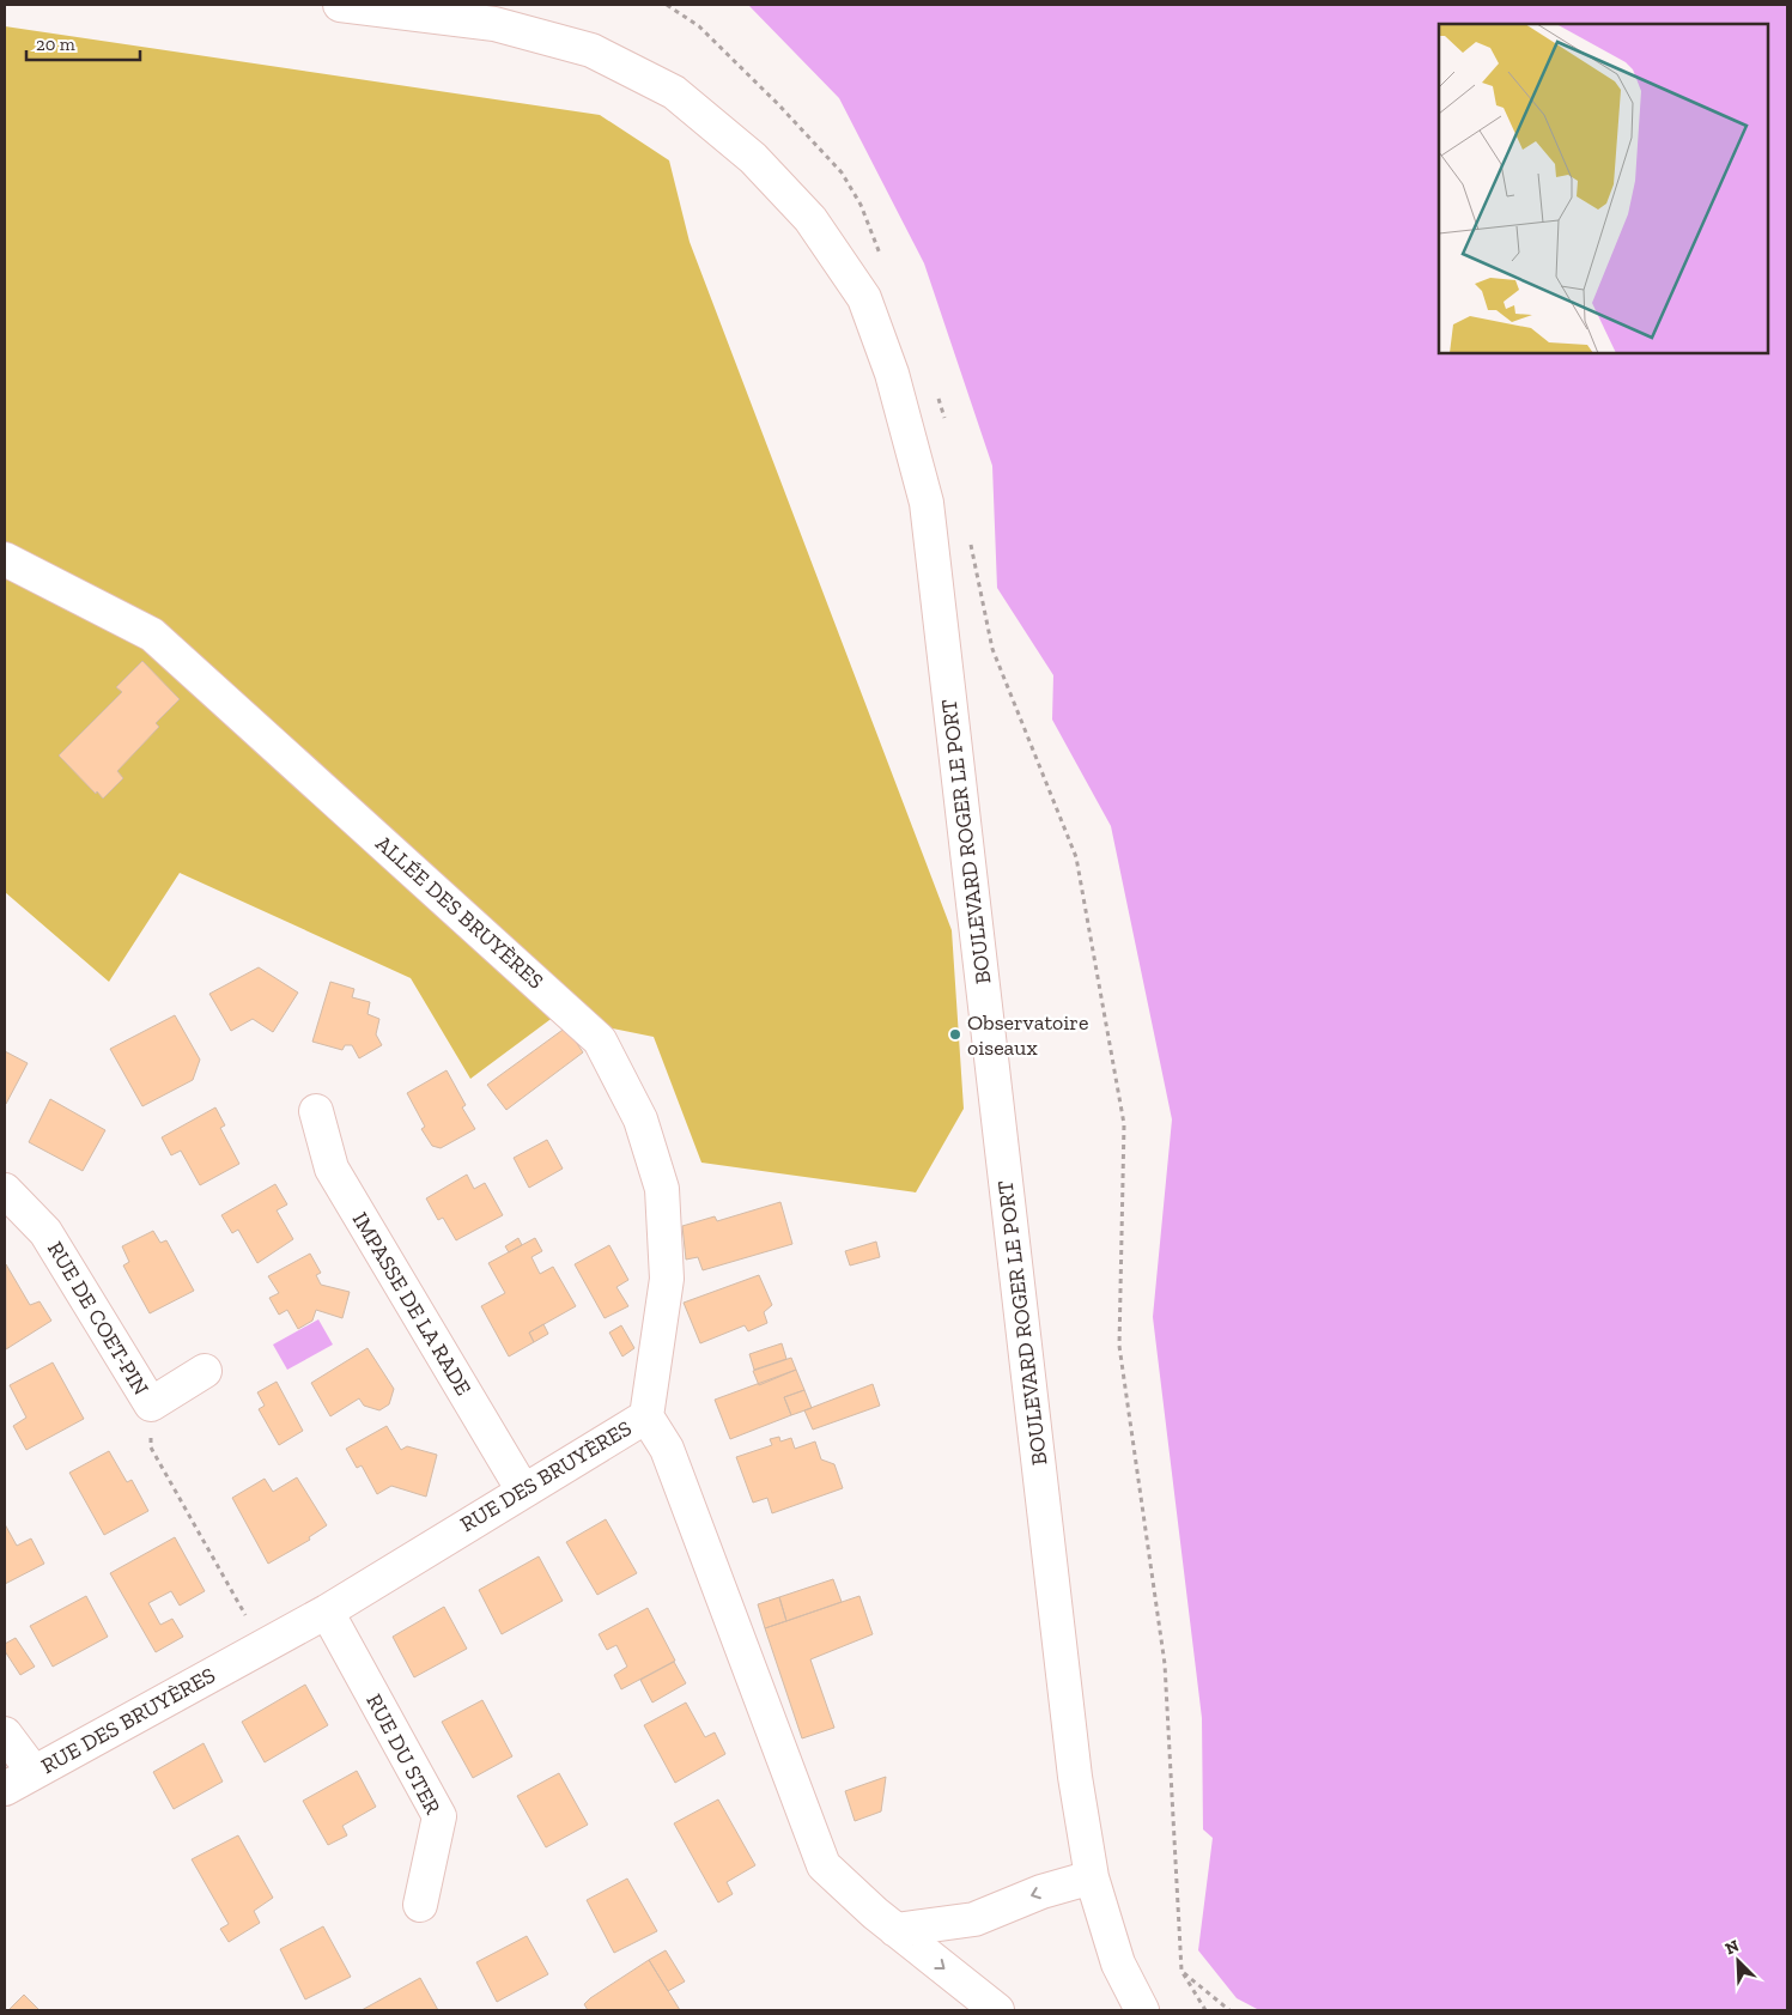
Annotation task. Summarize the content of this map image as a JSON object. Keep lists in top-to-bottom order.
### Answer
{
  "streets": {
    "street": [
      "BOULEVARD ROGER LE PORT",
      "ALLÉE DES BRUYÈRES",
      "IMPASSE DE LA RADE",
      "RUE DE COET-PIN",
      "RUE DES BRUYÈRES",
      "RUE DU STER"
    ]
  },
  "crossings": [
    ["ALLÉE DES BRUYÈRES", "RUE DES BRUYÈRES"],
    ["IMPASSE DE LA RADE", "RUE DES BRUYÈRES"],
    ["RUE DE COET-PIN", "RUE DES BRUYÈRES"],
    ["RUE DES BRUYÈRES", "RUE DU STER"]
  ],
  "places": ["Observatoire oiseaux"],
  "scale_bar": "20 m",
  "north": "top left"
}
